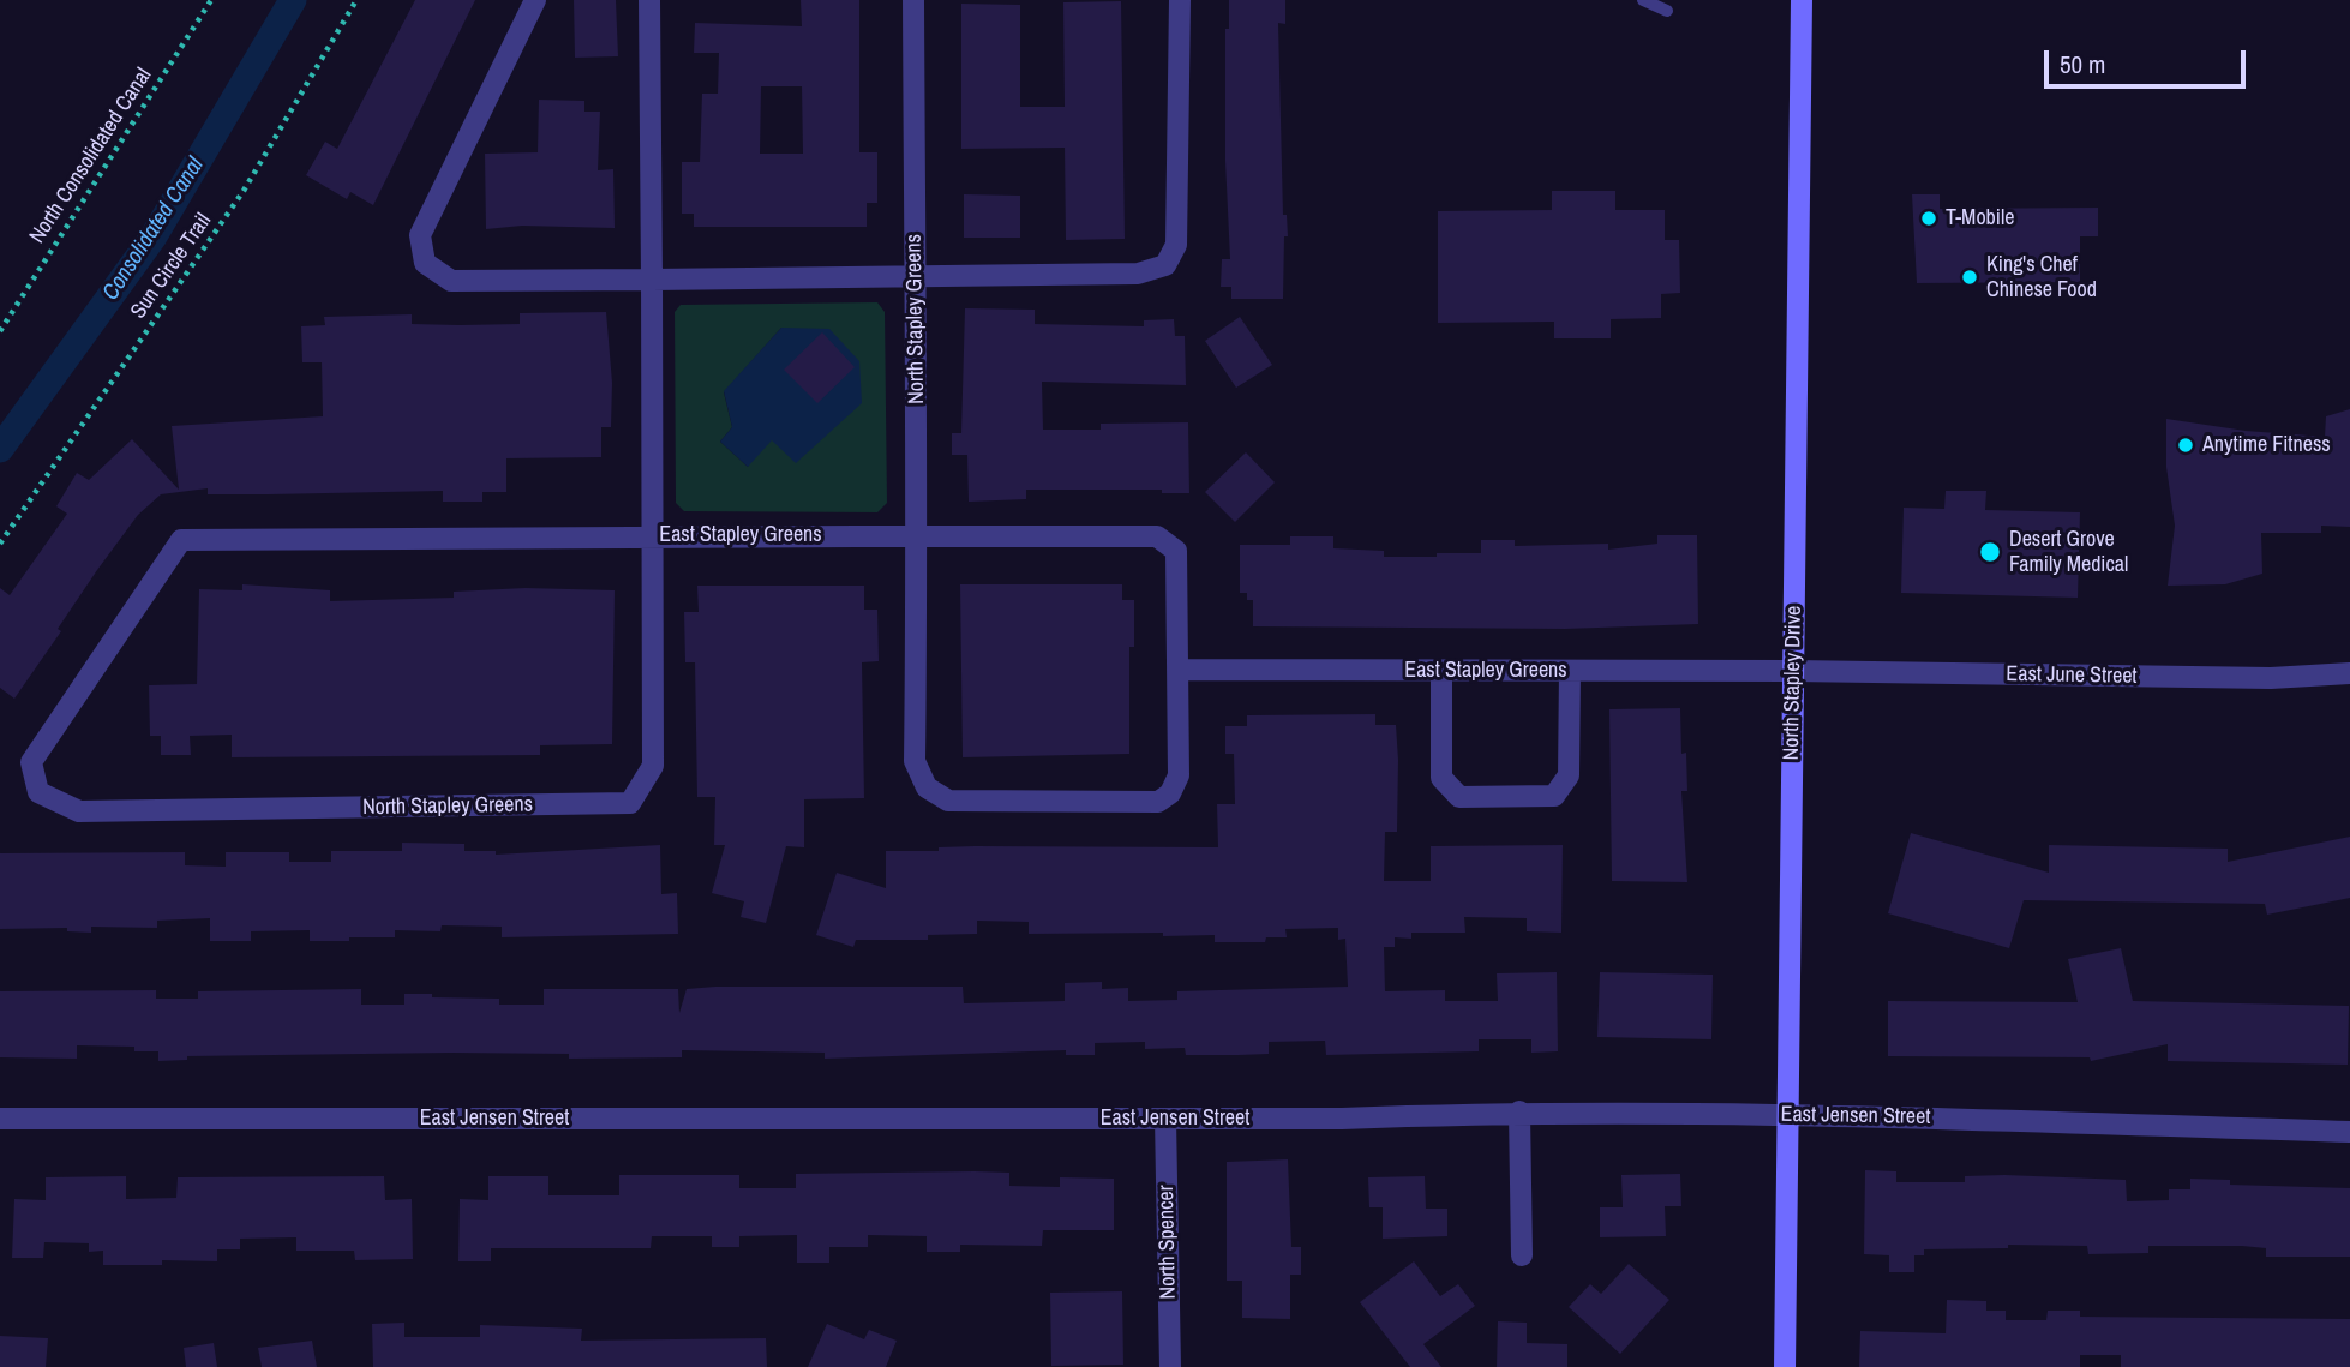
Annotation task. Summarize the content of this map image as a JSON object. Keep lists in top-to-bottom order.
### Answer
{
  "streets": {
    "main road": ["North Stapley Drive"],
    "street": [
      "North Stapley Greens",
      "East Stapley Greens",
      "East June Street",
      "East Jensen Street",
      "North Spencer"
    ],
    "path": ["North Consolidated Canal", "Sun Circle Trail"]
  },
  "crossings": [
    ["North Stapley Greens", "East Stapley Greens"],
    ["East Stapley Greens", "East June Street"],
    ["East Stapley Greens", "North Stapley Drive"],
    ["East June Street", "North Stapley Drive"],
    ["North Stapley Drive", "East Jensen Street"],
    ["East Jensen Street", "North Spencer"]
  ],
  "water": ["Consolidated Canal"],
  "places": [
    "T-Mobile",
    "King's Chef Chinese Food",
    "Anytime Fitness",
    "Desert Grove Family Medical"
  ],
  "scale_bar": "50 m"
}
